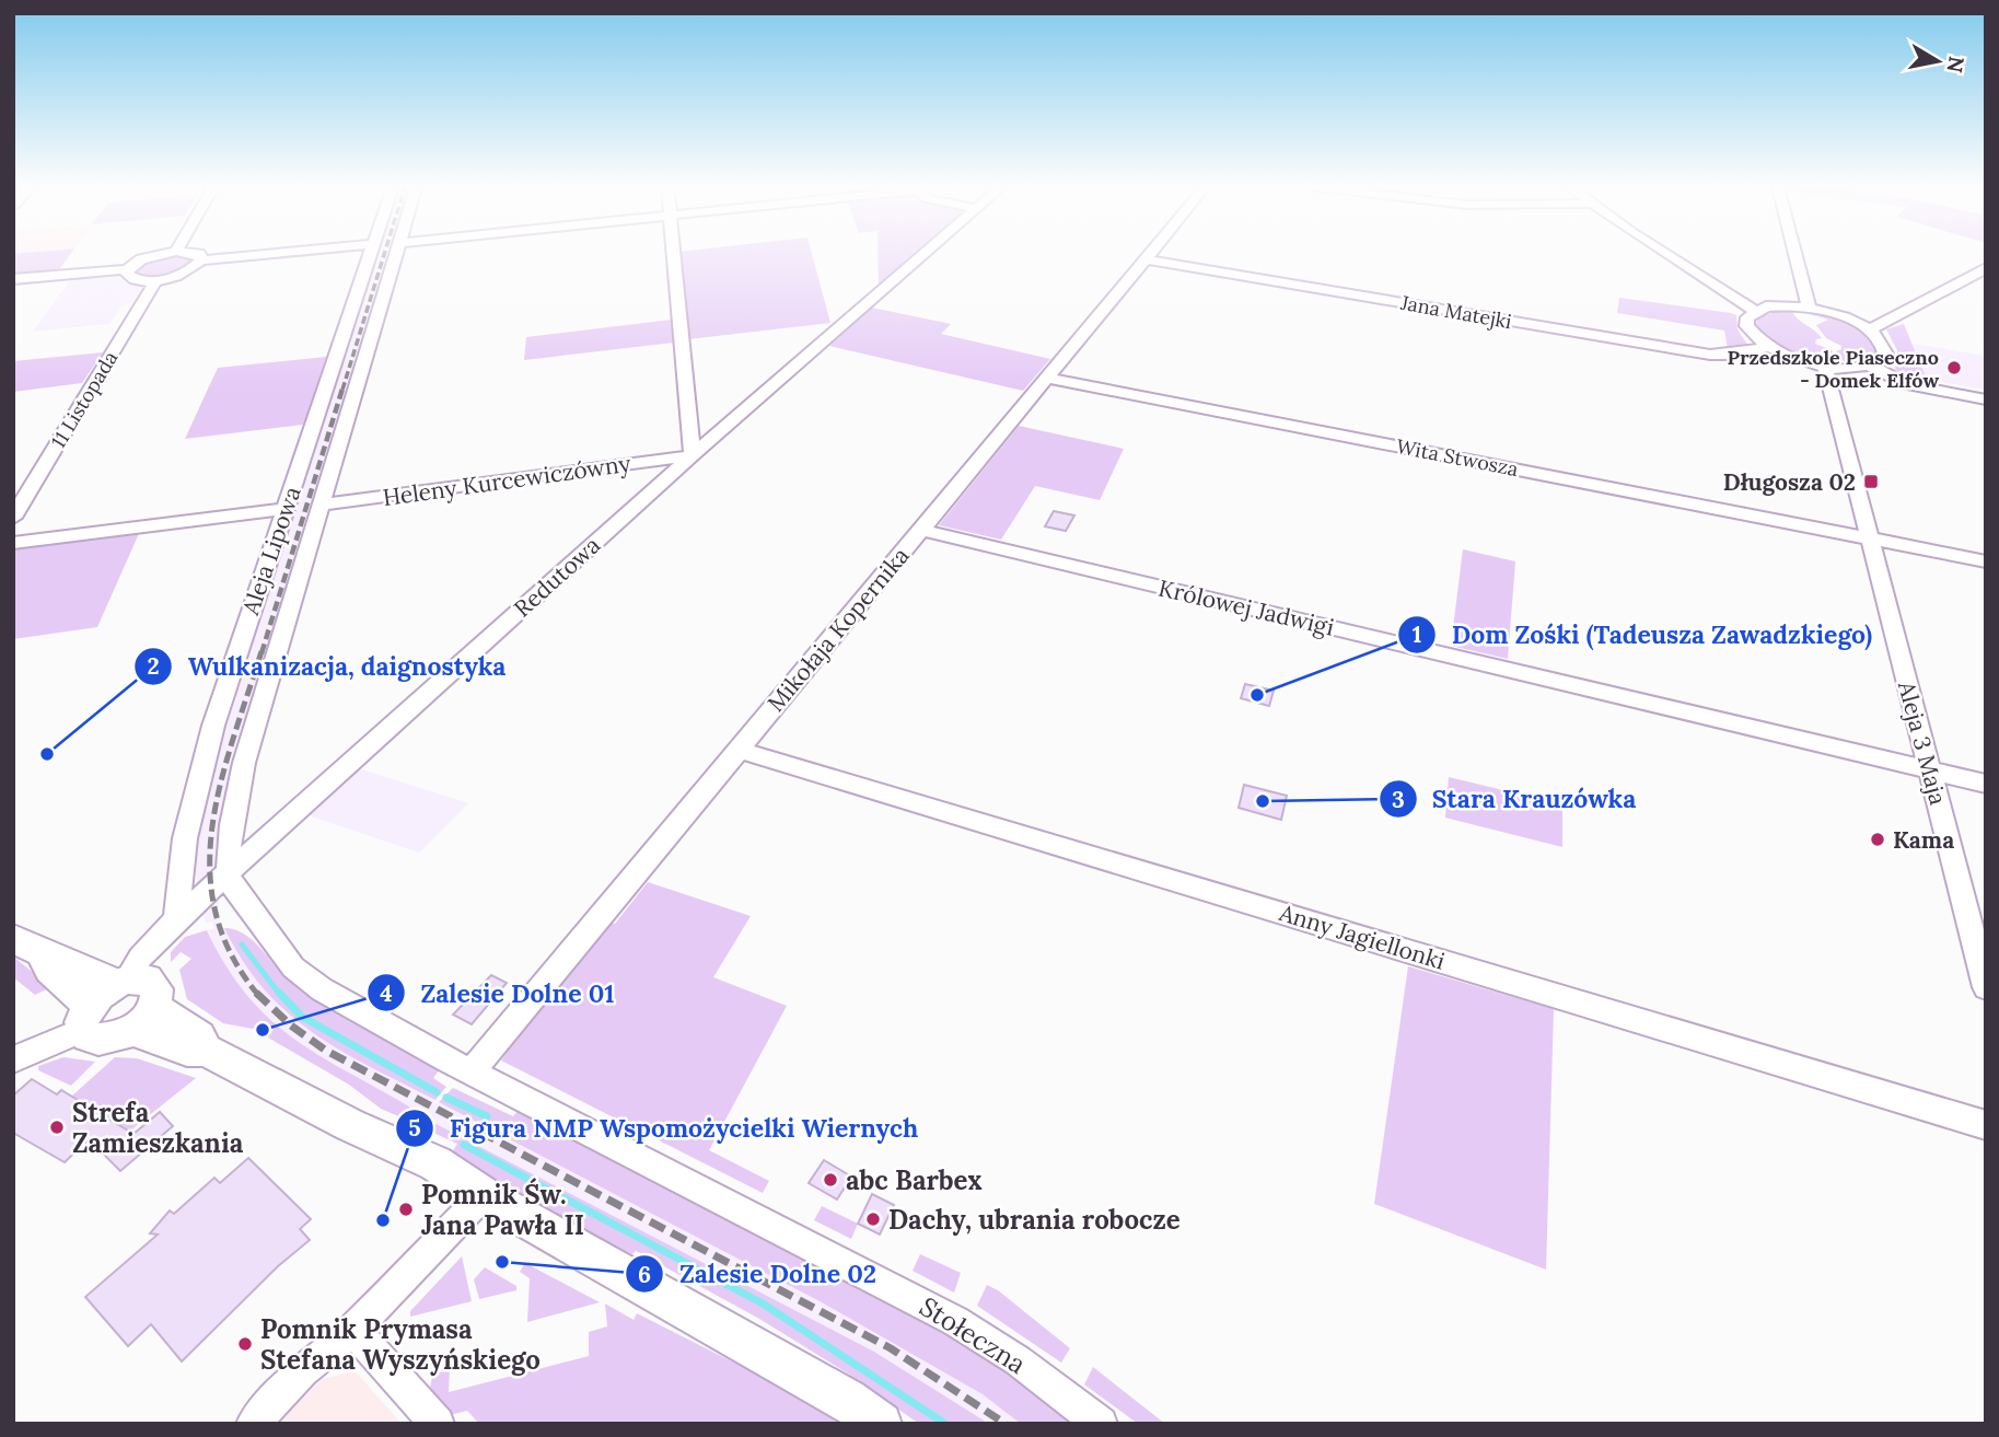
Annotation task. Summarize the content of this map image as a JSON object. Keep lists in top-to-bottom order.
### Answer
{
  "streets": {
    "street": [
      "Jana Matejki",
      "11 Listopada",
      "Wita Stwosza",
      "Heleny Kurcewiczówny",
      "Aleja Lipowa",
      "Redutowa",
      "Królowej Jadwigi",
      "Mikołaja Kopernika",
      "Aleja 3 Maja",
      "Anny Jagiellonki",
      "Stołeczna"
    ]
  },
  "crossings": [
    ["Jana Matejki", "Mikołaja Kopernika"],
    ["Wita Stwosza", "Mikołaja Kopernika"],
    ["Wita Stwosza", "Aleja 3 Maja"],
    ["Heleny Kurcewiczówny", "Aleja Lipowa"],
    ["Heleny Kurcewiczówny", "Redutowa"],
    ["Aleja Lipowa", "Redutowa"],
    ["Aleja Lipowa", "Stołeczna"],
    ["Redutowa", "Stołeczna"],
    ["Królowej Jadwigi", "Mikołaja Kopernika"],
    ["Królowej Jadwigi", "Aleja 3 Maja"],
    ["Mikołaja Kopernika", "Anny Jagiellonki"],
    ["Mikołaja Kopernika", "Stołeczna"]
  ],
  "places": {
    "other": [
      "Przedszkole Piaseczno - Domek Elfów",
      "Dom Zośki (Tadeusza Zawadzkiego)",
      "Wulkanizacja, daignostyka",
      "Stara Krauzówka",
      "Kama",
      "Zalesie Dolne 01",
      "Strefa Zamieszkania",
      "abc Barbex",
      "Pomnik Św. Jana Pawła II",
      "Dachy, ubrania robocze",
      "Figura NMP Wspomożycielki Wiernych",
      "Zalesie Dolne 02",
      "Pomnik Prymasa Stefana Wyszyńskiego"
    ],
    "transit": ["Długosza 02"]
  },
  "north": "right"
}
